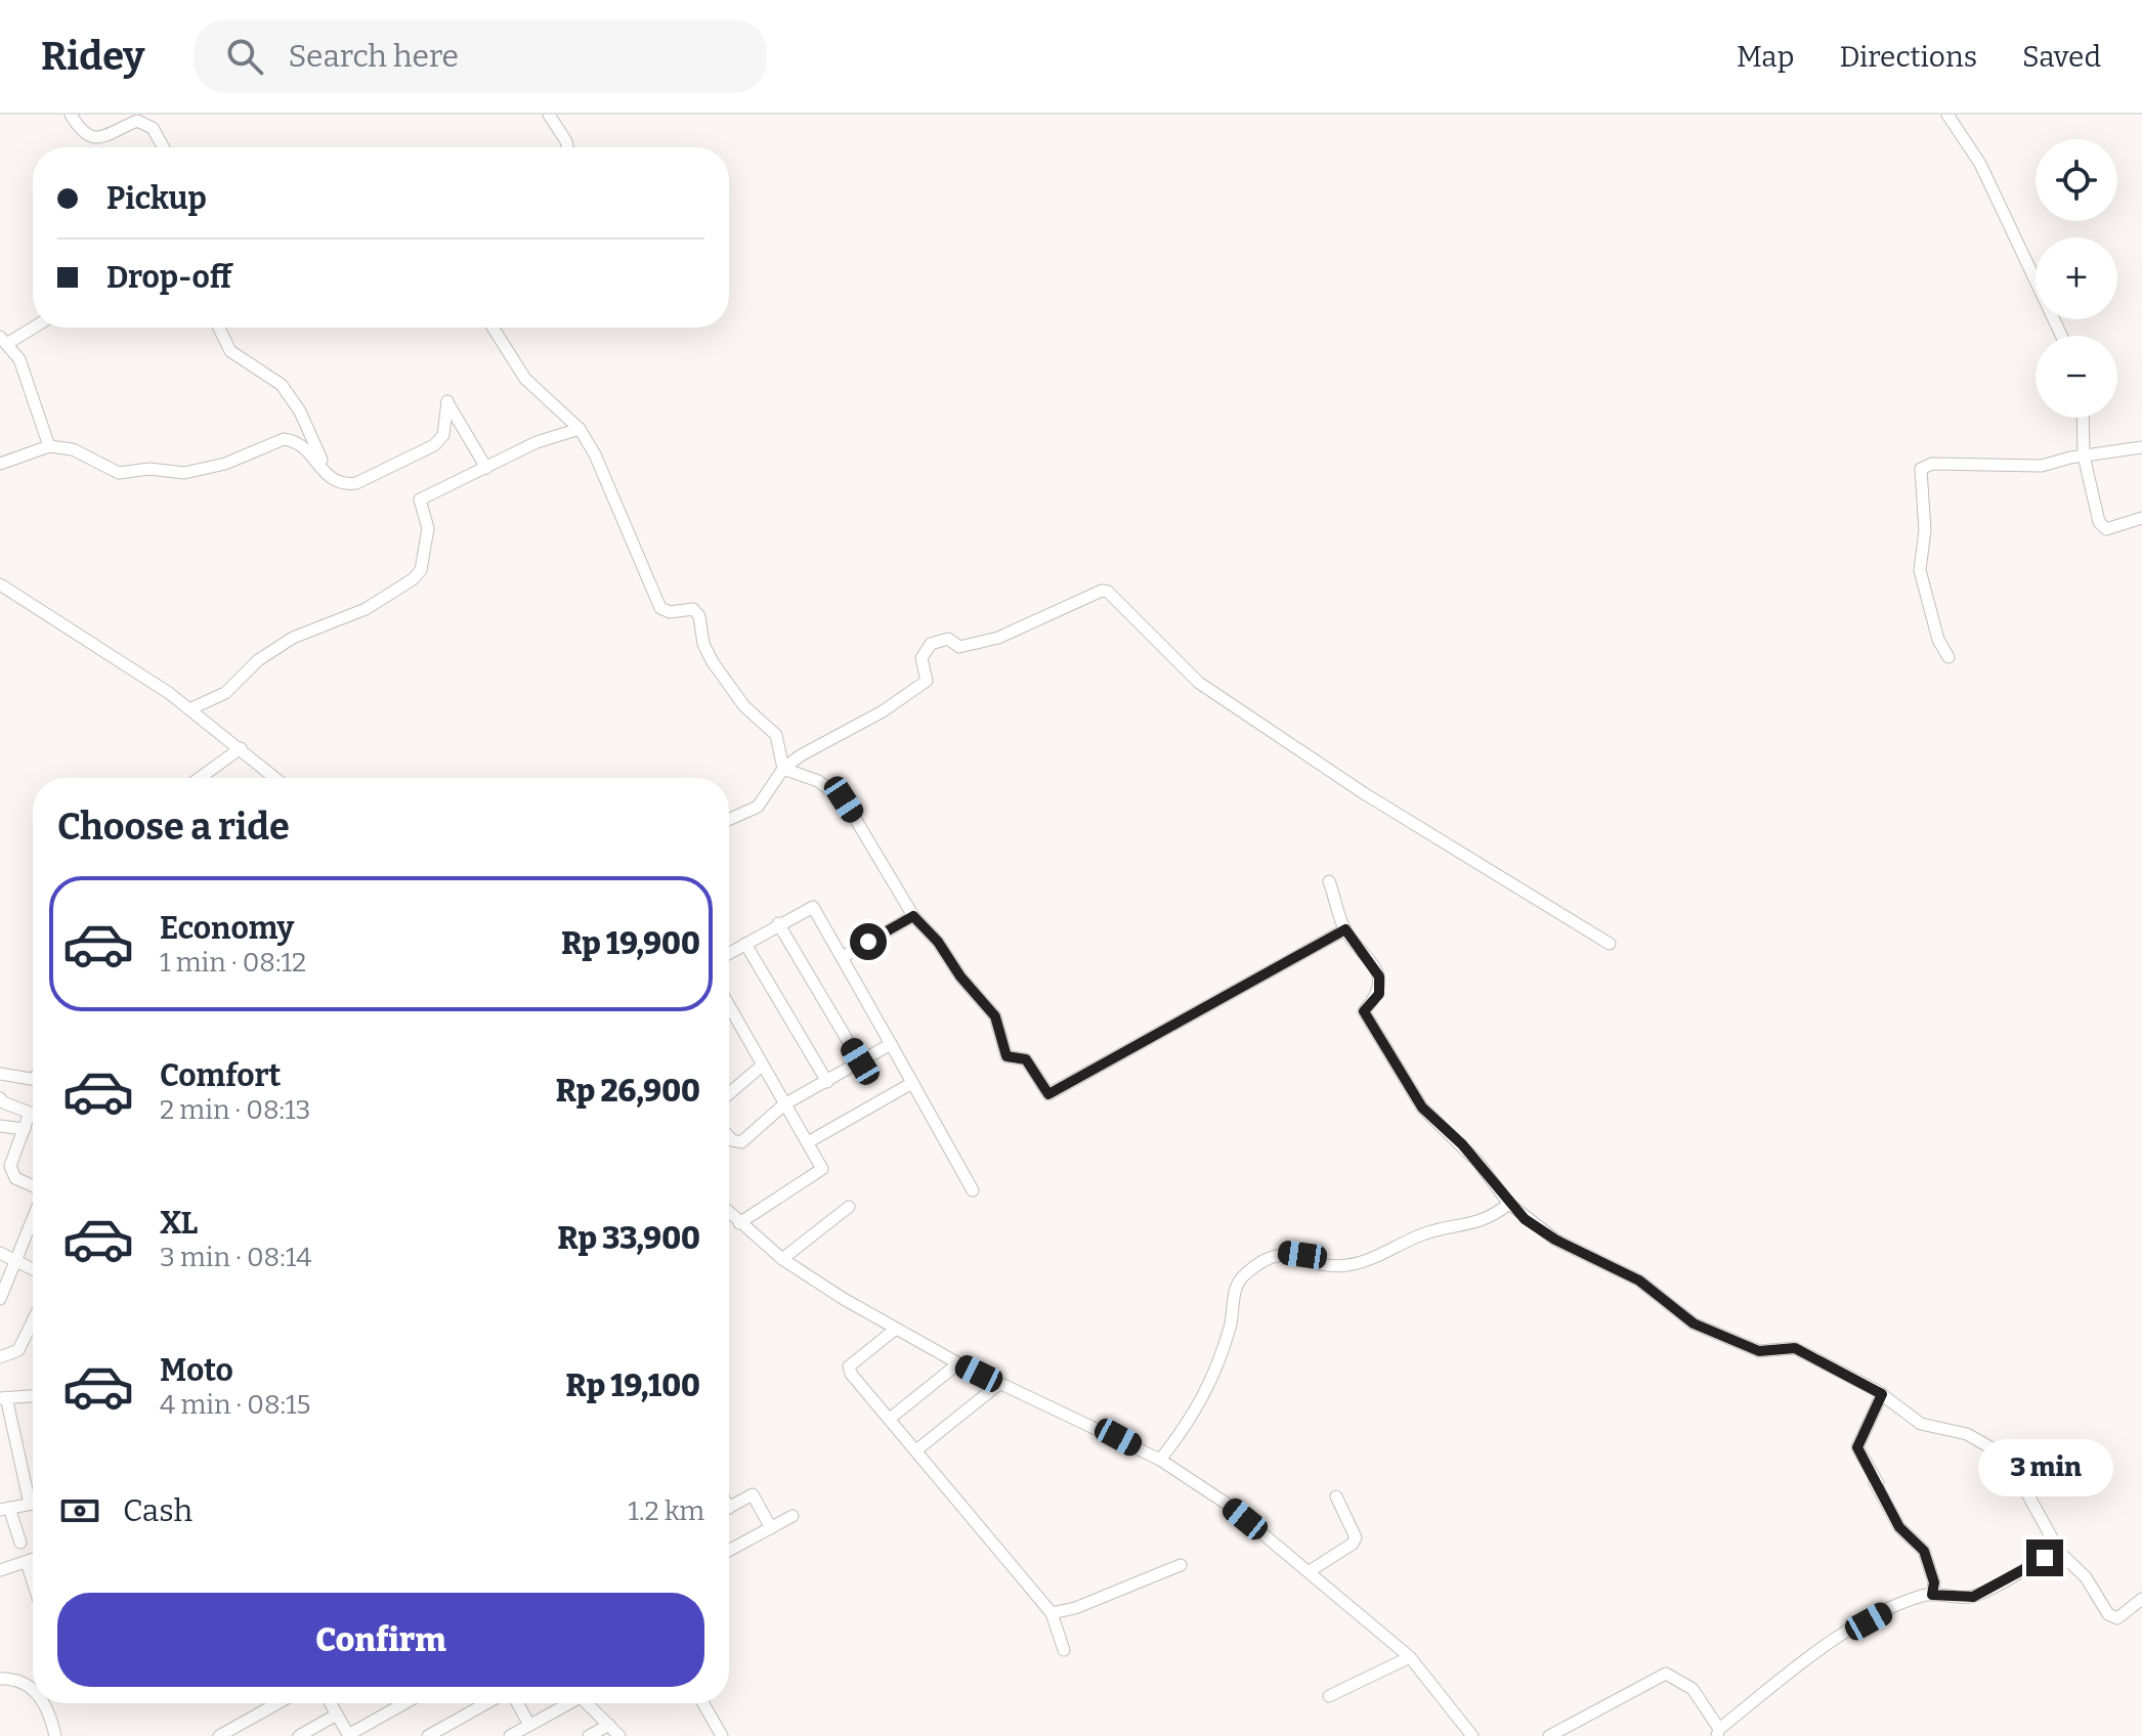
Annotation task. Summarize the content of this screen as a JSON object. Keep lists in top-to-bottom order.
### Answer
{
  "page": {
    "header": "Ridey",
    "search": "Search here",
    "nav": ["Map", "Directions", "Saved"],
    "map_buttons": ["+", "−"],
    "banner": ["Pickup", "Drop-off"],
    "heading": "Choose a ride",
    "list": [
      {
        "name": "Economy",
        "note": "1 min · 08:12",
        "value": "Rp 19,900"
      },
      {
        "name": "Comfort",
        "note": "2 min · 08:13",
        "value": "Rp 26,900"
      },
      {
        "name": "XL",
        "note": "3 min · 08:14",
        "value": "Rp 33,900"
      },
      {
        "name": "Moto",
        "note": "4 min · 08:15",
        "value": "Rp 19,100"
      }
    ],
    "bubble": "3 min",
    "pay": ["Cash", "1.2 km"],
    "buttons": "Confirm"
  }
}
